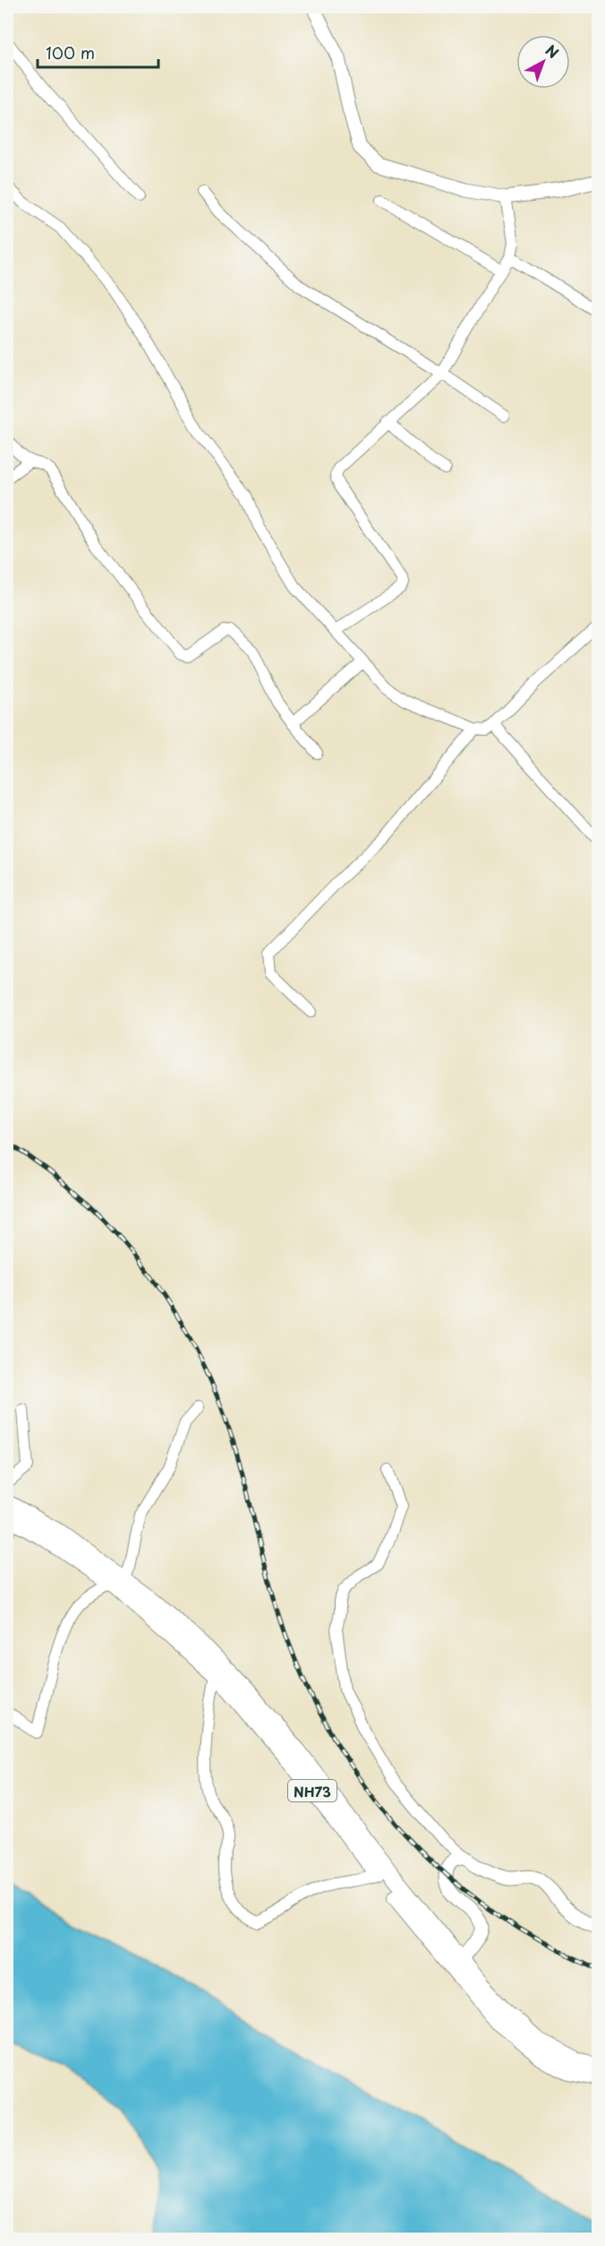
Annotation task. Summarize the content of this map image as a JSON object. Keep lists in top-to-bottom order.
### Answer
{
  "streets": {
    "highway": ["NH73"]
  },
  "scale_bar": "100 m",
  "north": "top right"
}
